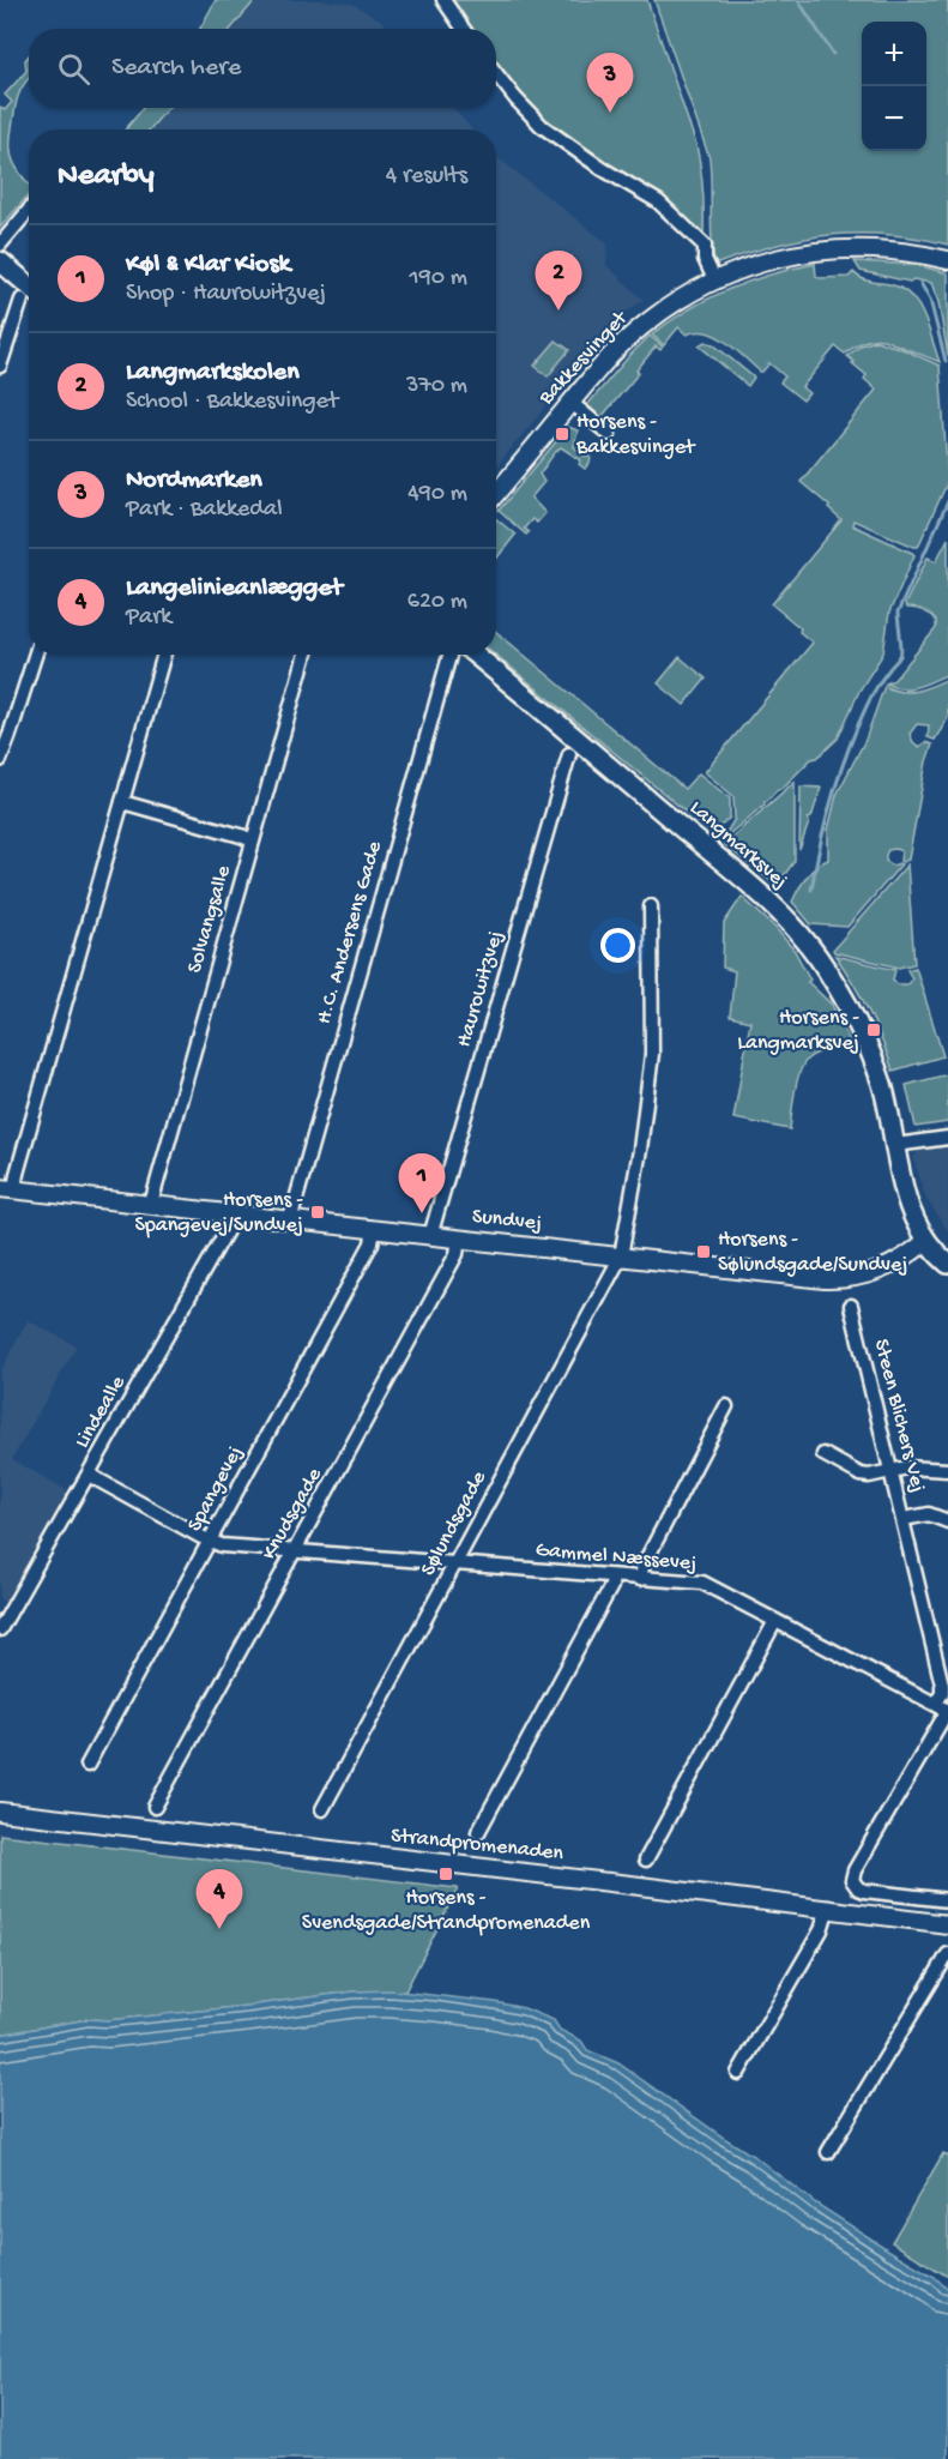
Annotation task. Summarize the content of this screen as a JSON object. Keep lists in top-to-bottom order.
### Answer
{
  "streets": {
    "main road": ["Langmarksvej"],
    "street": [
      "Bakkesvinget",
      "Solvangsalle",
      "H.C. Andersens Gade",
      "Haurowitzvej",
      "Sundvej",
      "Lindealle",
      "Steen Blichers Vej",
      "Spangevej",
      "Knudsgade",
      "Sølundsgade",
      "Gammel Næssevej",
      "Strandpromenaden"
    ]
  },
  "crossings": [
    ["Langmarksvej", "Sundvej"],
    ["Solvangsalle", "Sundvej"],
    ["H.C. Andersens Gade", "Sundvej"],
    ["Haurowitzvej", "Sundvej"],
    ["Sundvej", "Lindealle"],
    ["Sundvej", "Spangevej"],
    ["Sundvej", "Knudsgade"],
    ["Sundvej", "Sølundsgade"],
    ["Steen Blichers Vej", "Gammel Næssevej"],
    ["Spangevej", "Gammel Næssevej"],
    ["Knudsgade", "Gammel Næssevej"],
    ["Sølundsgade", "Gammel Næssevej"]
  ],
  "places": {
    "transit": [
      "Horsens - Bakkesvinget",
      "Horsens - Langmarksvej",
      "Horsens - Spangevej/Sundvej",
      "Horsens - Sølundsgade/Sundvej",
      "Horsens - Svendsgade/Strandpromenaden"
    ]
  },
  "page": {
    "map_buttons": ["+", "−"],
    "search": "Search here",
    "pins": [
      "3",
      "2",
      "1",
      "4"
    ],
    "heading": ["Nearby", "4 results"],
    "list": [
      {
        "mark": "1",
        "name": "Køl & Klar Kiosk",
        "note": "Shop · Haurowitzvej",
        "value": "190 m"
      },
      {
        "mark": "2",
        "name": "Langmarkskolen",
        "note": "School · Bakkesvinget",
        "value": "370 m"
      },
      {
        "mark": "3",
        "name": "Nordmarken",
        "note": "Park · Bakkedal",
        "value": "490 m"
      },
      {
        "mark": "4",
        "name": "Langelinieanlægget",
        "note": "Park",
        "value": "620 m"
      }
    ]
  }
}
